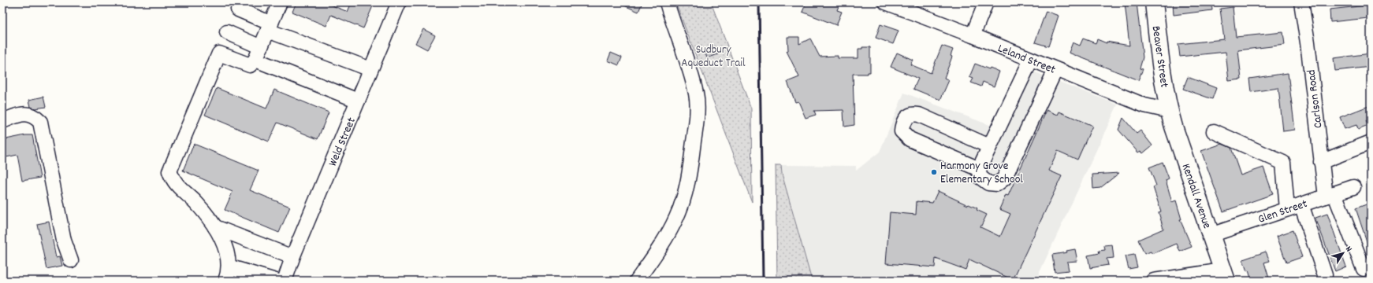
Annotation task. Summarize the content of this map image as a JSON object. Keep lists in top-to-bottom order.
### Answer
{
  "streets": {
    "main road": ["Beaver Street", "Kendall Avenue"],
    "street": [
      "Leland Street",
      "Carlson Road",
      "Weld Street",
      "Glen Street"
    ]
  },
  "crossings": [
    ["Beaver Street", "Leland Street"],
    ["Beaver Street", "Kendall Avenue"],
    ["Leland Street", "Kendall Avenue"],
    ["Carlson Road", "Glen Street"],
    ["Kendall Avenue", "Glen Street"]
  ],
  "parks": ["Sudbury Aqueduct Trail"],
  "places": ["Harmony Grove Elementary School"],
  "north": "top right"
}
